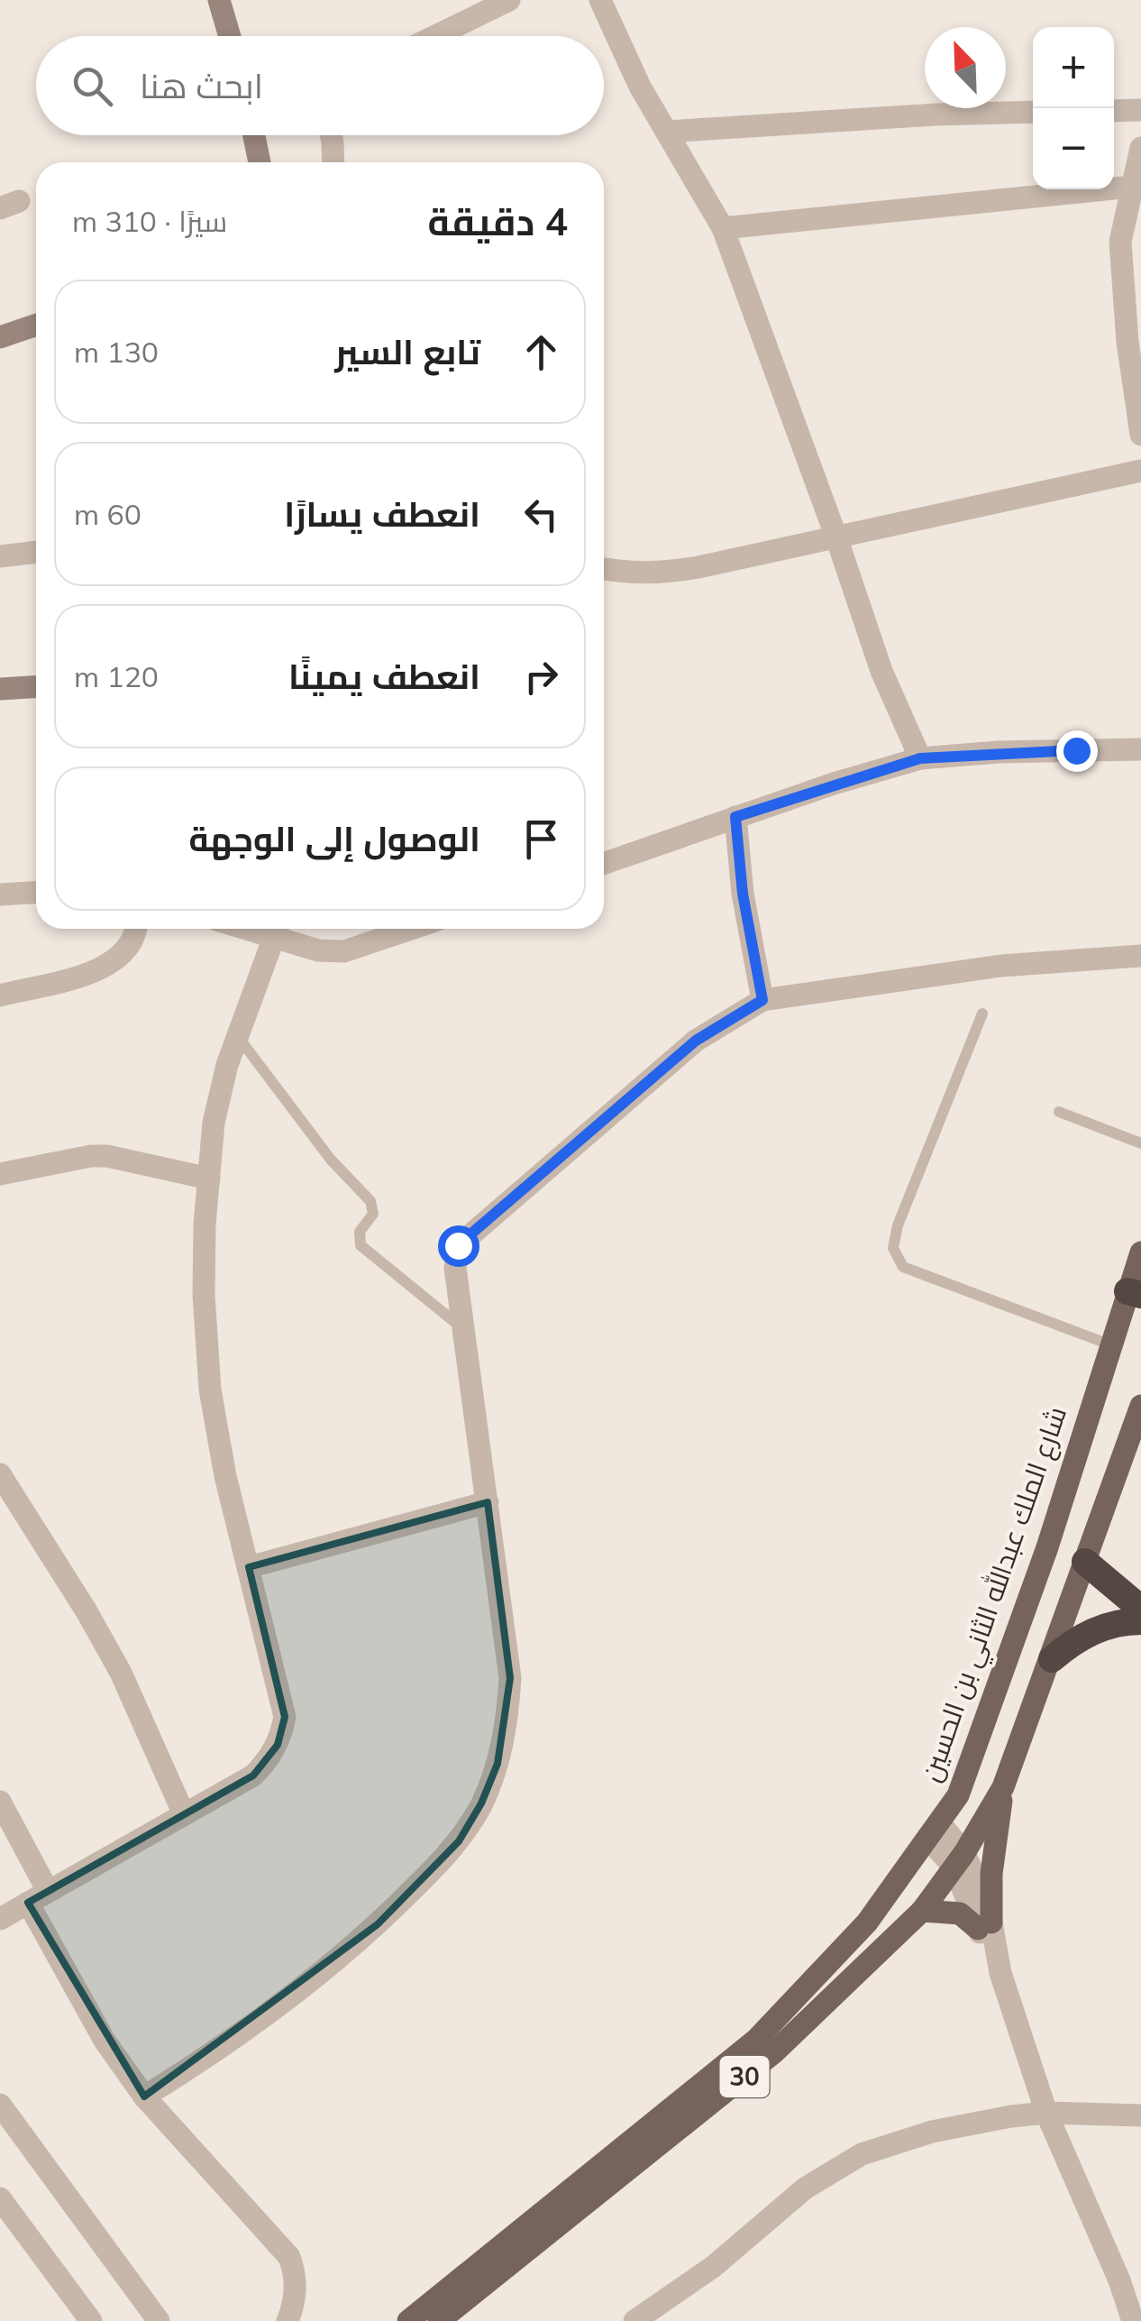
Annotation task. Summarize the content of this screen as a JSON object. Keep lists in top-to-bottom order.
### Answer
{
  "streets": {
    "main road": ["شارع الملك عبدالله الثاني بن الحسين", "30"]
  },
  "north": "top left",
  "page": {
    "map_buttons": ["+", "−"],
    "search": "ابحث هنا",
    "heading": ["4 دقيقة", "سيرًا · 310 m"],
    "list": [
      ["تابع السير", "130 m"],
      ["انعطف يسارًا", "60 m"],
      ["انعطف يمينًا", "120 m"],
      "الوصول إلى الوجهة"
    ]
  }
}
